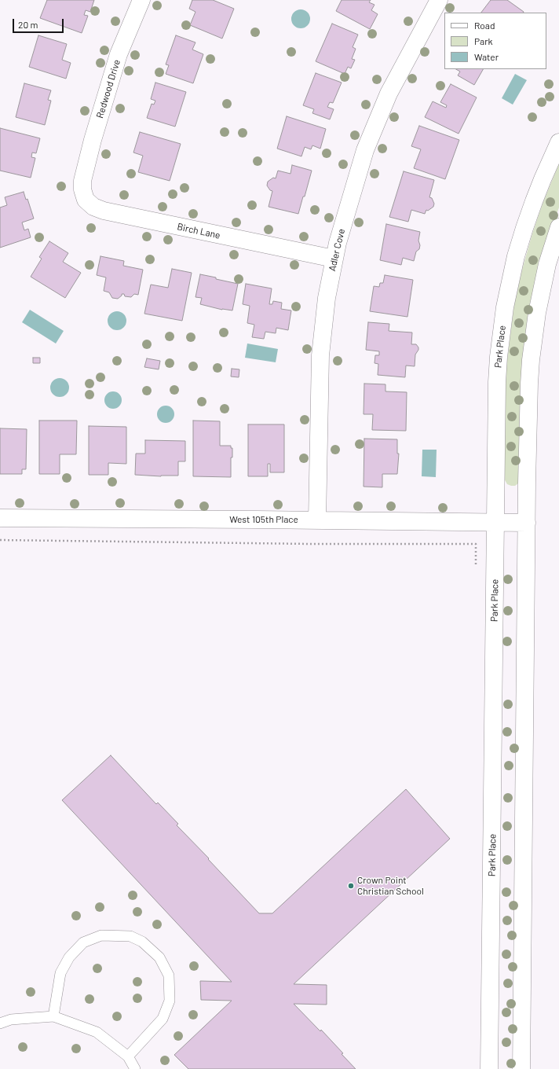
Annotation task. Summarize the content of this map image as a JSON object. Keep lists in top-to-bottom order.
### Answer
{
  "streets": {
    "street": [
      "Redwood Drive",
      "Birch Lane",
      "Adler Cove",
      "Park Place",
      "West 105th Place"
    ]
  },
  "crossings": [
    ["Redwood Drive", "Birch Lane"],
    ["Birch Lane", "Adler Cove"],
    ["Adler Cove", "West 105th Place"],
    ["Park Place", "West 105th Place"]
  ],
  "places": ["Crown Point Christian School"],
  "legend": ["Road", "Park", "Water"],
  "scale_bar": "20 m"
}
